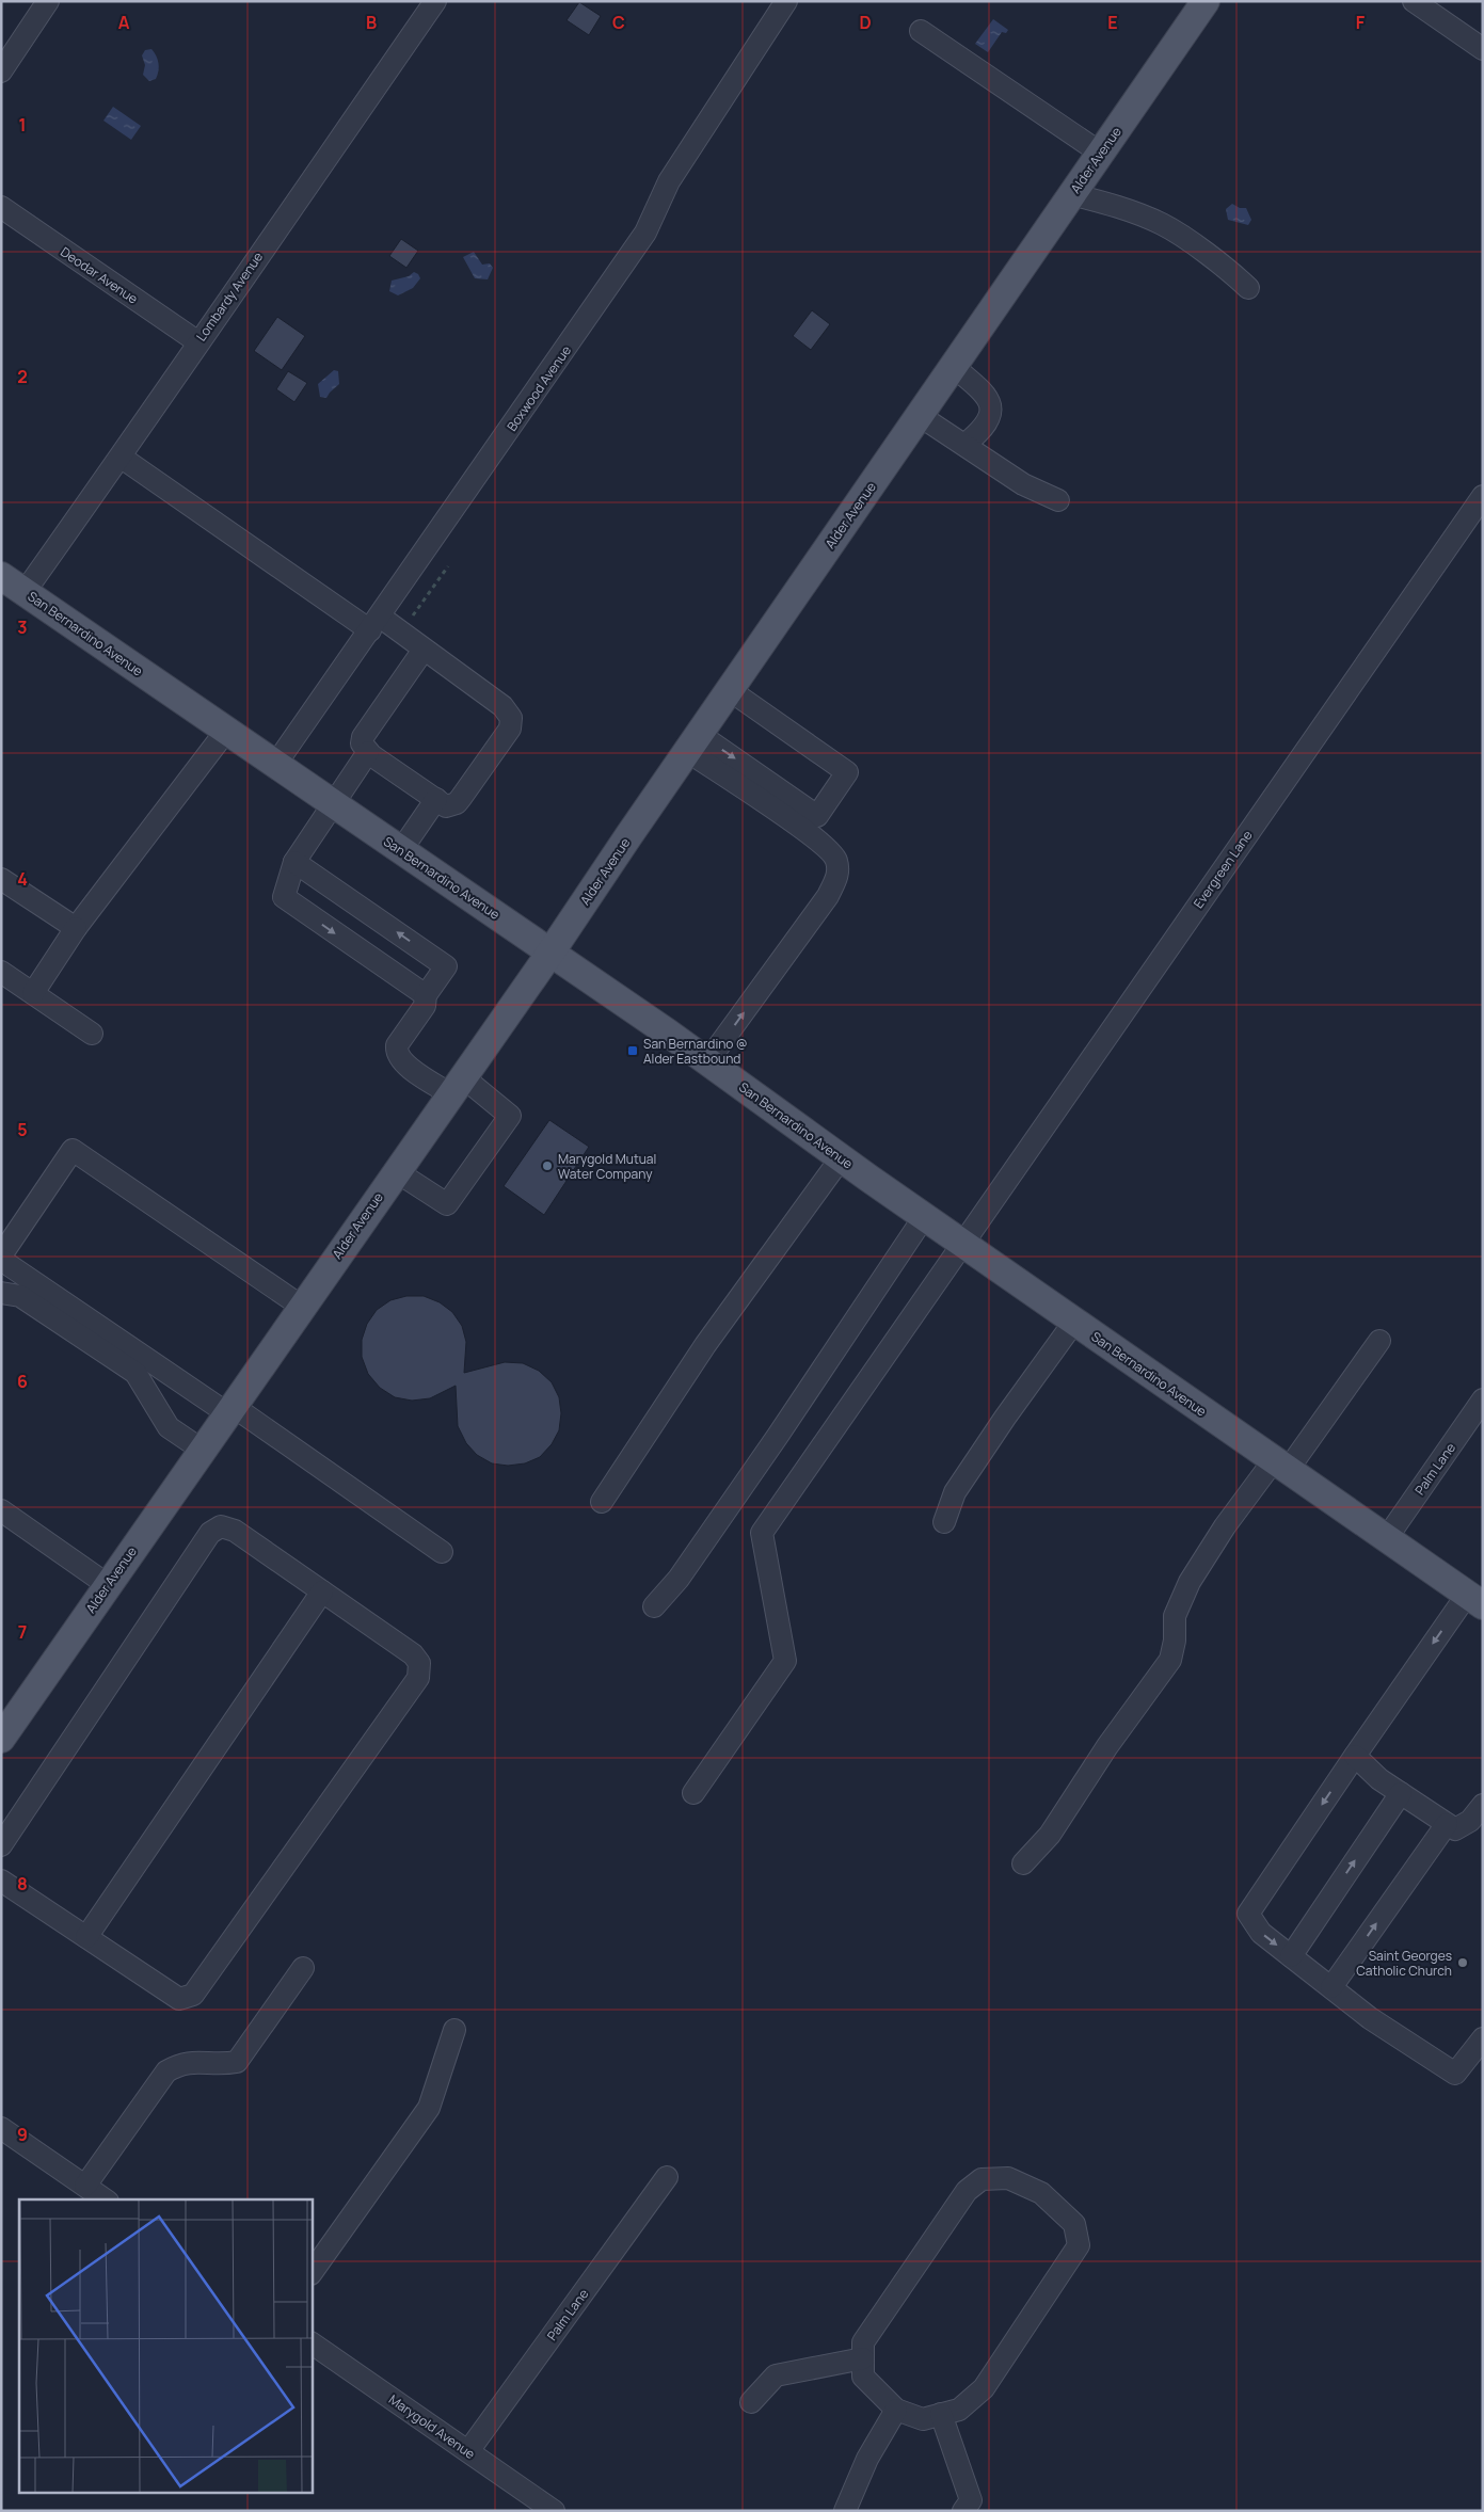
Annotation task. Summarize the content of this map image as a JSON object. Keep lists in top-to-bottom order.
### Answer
{
  "streets": {
    "main road": ["Alder Avenue", "San Bernardino Avenue"],
    "street": [
      "Deodar Avenue",
      "Lombardy Avenue",
      "Boxwood Avenue",
      "Evergreen Lane",
      "Palm Lane",
      "Marygold Avenue"
    ]
  },
  "crossings": [
    ["Alder Avenue", "San Bernardino Avenue"],
    ["Deodar Avenue", "Lombardy Avenue"],
    ["Lombardy Avenue", "San Bernardino Avenue"],
    ["Boxwood Avenue", "San Bernardino Avenue"],
    ["San Bernardino Avenue", "Evergreen Lane"],
    ["San Bernardino Avenue", "Palm Lane"],
    ["Palm Lane", "Marygold Avenue"]
  ],
  "places": {
    "transit": ["San Bernardino @ Alder Eastbound"],
    "other": ["Marygold Mutual Water Company", "Saint Georges Catholic Church"]
  },
  "grid": {
    "columns": [
      "A",
      "B",
      "C",
      "D",
      "E",
      "F"
    ],
    "rows": [
      "1",
      "2",
      "3",
      "4",
      "5",
      "6",
      "7",
      "8",
      "9"
    ]
  }
}
